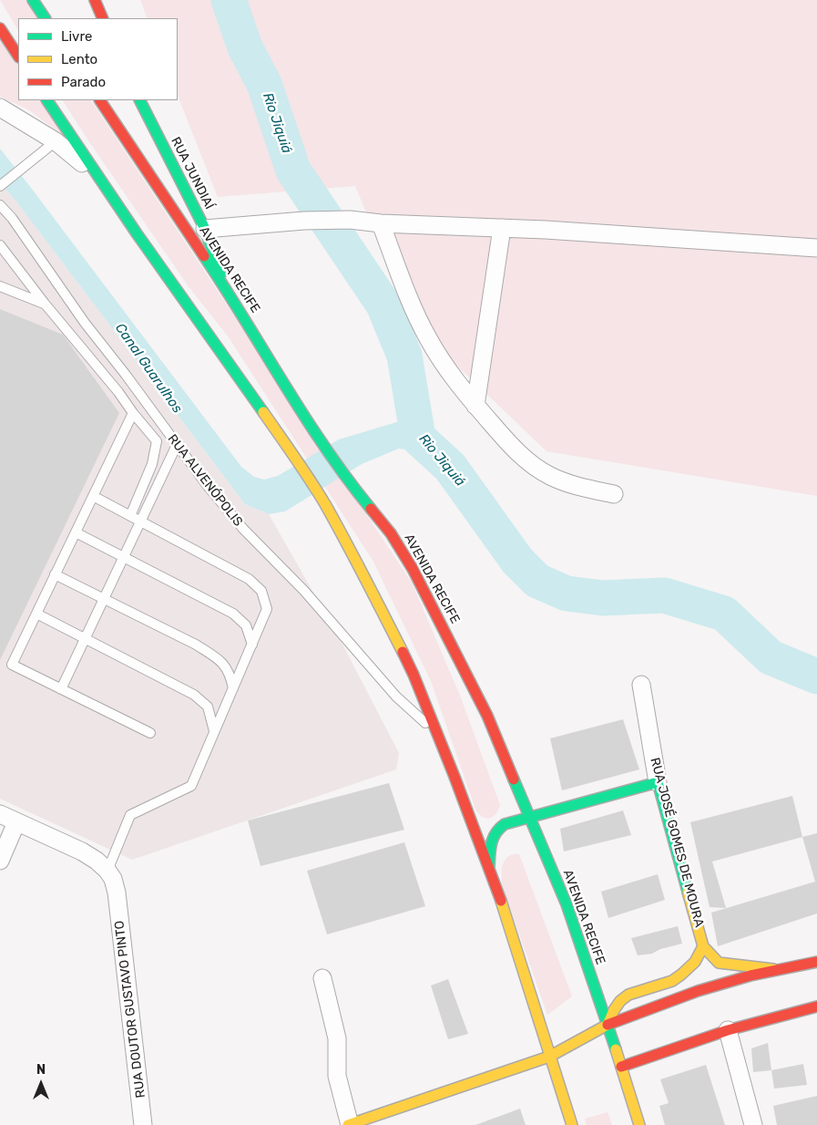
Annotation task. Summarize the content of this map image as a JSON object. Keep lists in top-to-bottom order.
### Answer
{
  "streets": {
    "main road": ["RUA JUNDIAÍ", "AVENIDA RECIFE", "RUA JOSÉ GOMES DE MOURA"],
    "street": ["RUA DOUTOR GUSTAVO PINTO"],
    "lane": ["RUA ALVENÓPOLIS"]
  },
  "crossings": [
    ["RUA JUNDIAÍ", "AVENIDA RECIFE"]
  ],
  "water": ["Rio Jiquiá", "Canal Guarulhos"],
  "legend": ["Livre", "Lento", "Parado"],
  "north": "top"
}
